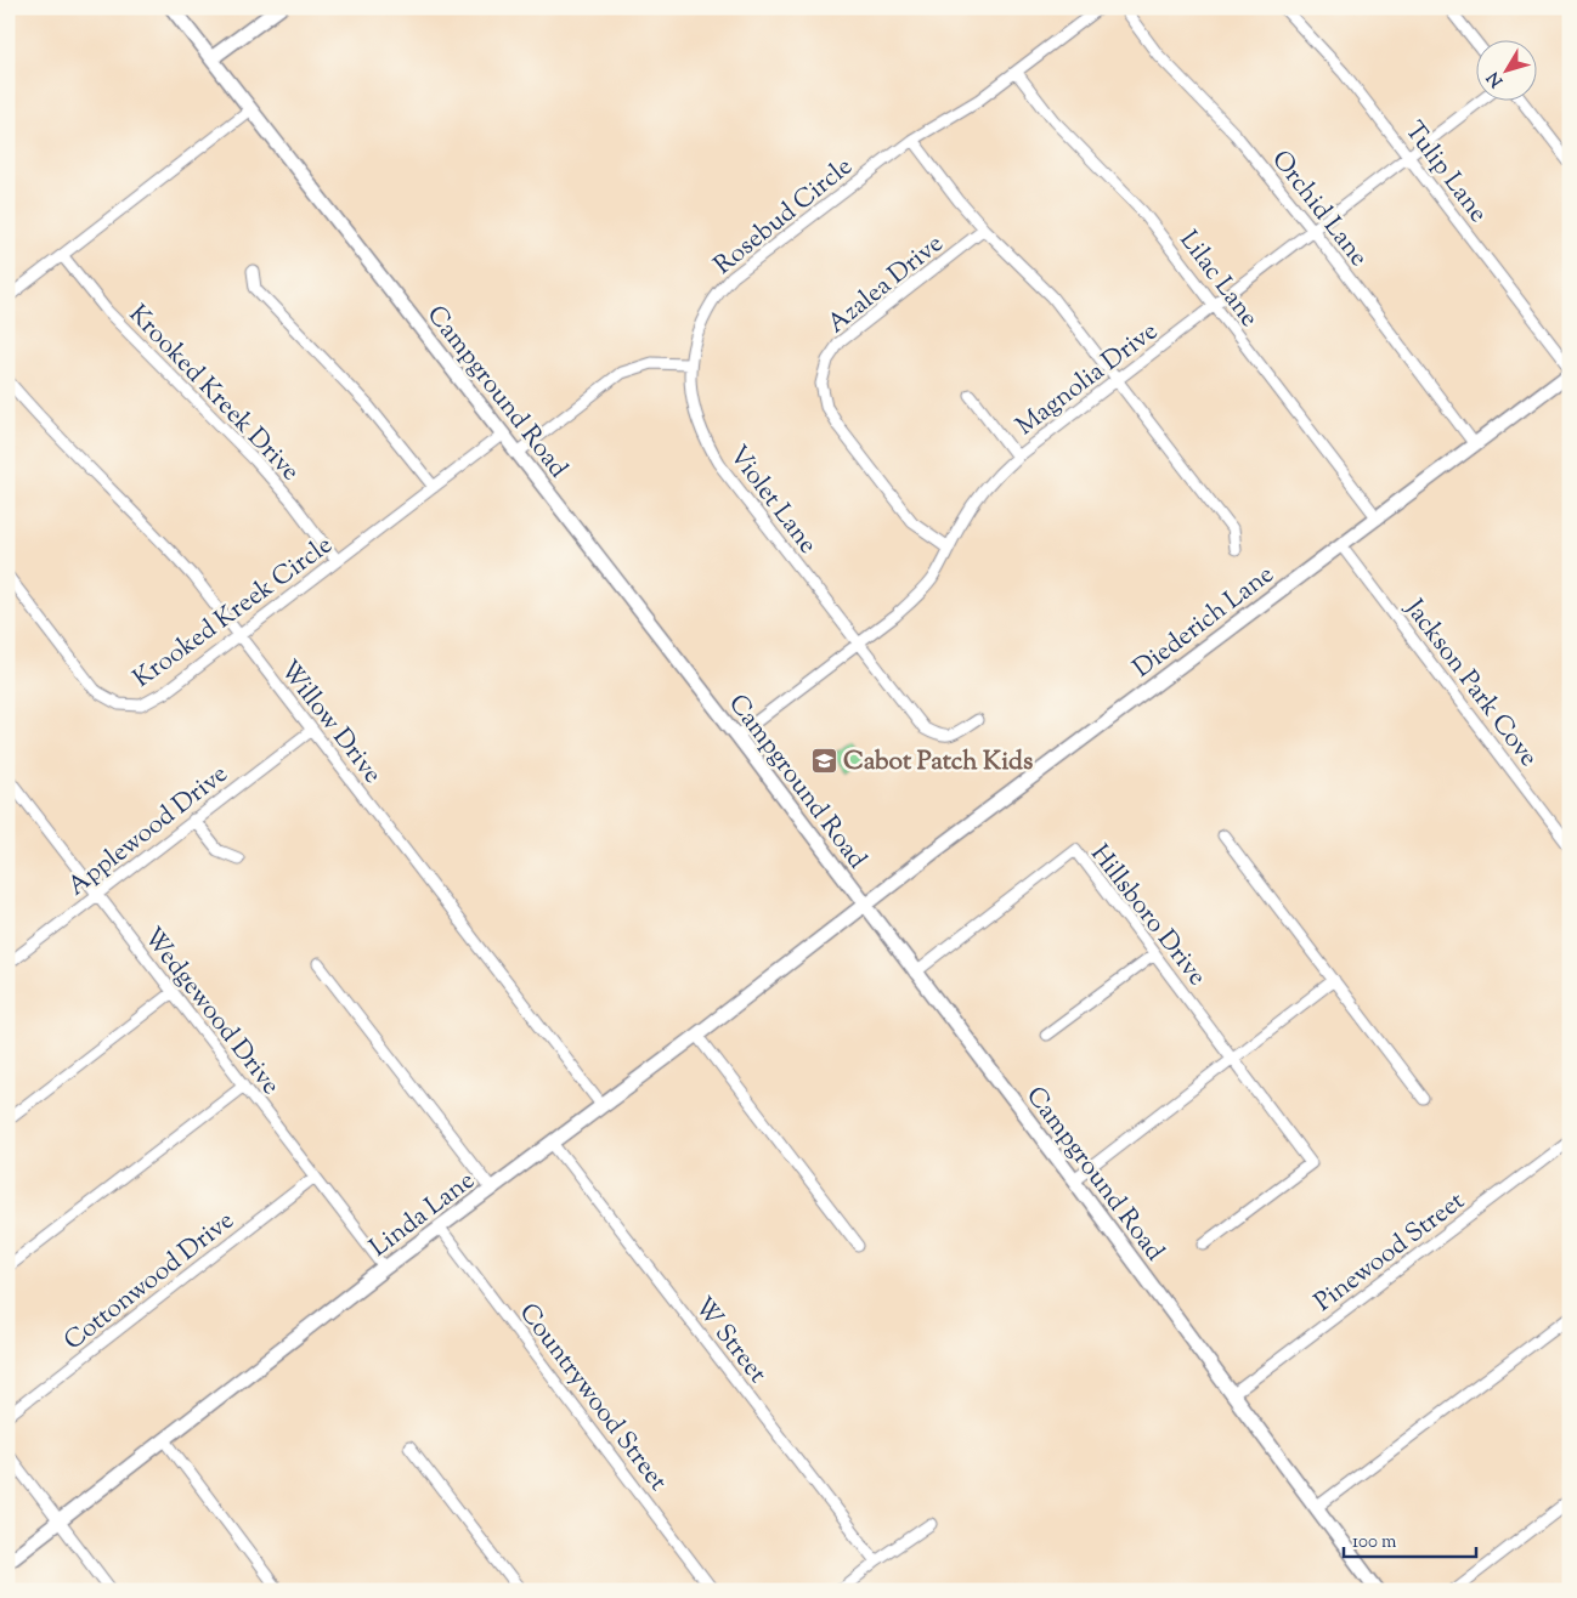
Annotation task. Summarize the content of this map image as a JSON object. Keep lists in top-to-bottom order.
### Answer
{
  "streets": {
    "street": [
      "Tulip Lane",
      "Orchid Lane",
      "Rosebud Circle",
      "Lilac Lane",
      "Azalea Drive",
      "Magnolia Drive",
      "Campground Road",
      "Krooked Kreek Drive",
      "Violet Lane",
      "Krooked Kreek Circle",
      "Diederich Lane",
      "Jackson Park Cove",
      "Willow Drive",
      "Applewood Drive",
      "Hillsboro Drive",
      "Wedgewood Drive",
      "Linda Lane",
      "Pinewood Street",
      "Cottonwood Drive",
      "W Street",
      "Countrywood Street"
    ]
  },
  "crossings": [
    ["Tulip Lane", "Magnolia Drive"],
    ["Orchid Lane", "Magnolia Drive"],
    ["Orchid Lane", "Diederich Lane"],
    ["Rosebud Circle", "Lilac Lane"],
    ["Rosebud Circle", "Violet Lane"],
    ["Lilac Lane", "Magnolia Drive"],
    ["Lilac Lane", "Diederich Lane"],
    ["Azalea Drive", "Magnolia Drive"],
    ["Magnolia Drive", "Campground Road"],
    ["Magnolia Drive", "Violet Lane"],
    ["Campground Road", "Krooked Kreek Circle"],
    ["Campground Road", "Diederich Lane"],
    ["Campground Road", "Hillsboro Drive"],
    ["Campground Road", "Linda Lane"],
    ["Campground Road", "Pinewood Street"],
    ["Krooked Kreek Drive", "Krooked Kreek Circle"],
    ["Krooked Kreek Circle", "Willow Drive"],
    ["Diederich Lane", "Jackson Park Cove"],
    ["Diederich Lane", "Linda Lane"],
    ["Willow Drive", "Applewood Drive"],
    ["Willow Drive", "Linda Lane"],
    ["Applewood Drive", "Wedgewood Drive"],
    ["Wedgewood Drive", "Linda Lane"],
    ["Wedgewood Drive", "Cottonwood Drive"],
    ["Linda Lane", "W Street"],
    ["Linda Lane", "Countrywood Street"]
  ],
  "places": {
    "school or university": ["Cabot Patch Kids"]
  },
  "scale_bar": "100 m",
  "north": "bottom left"
}
